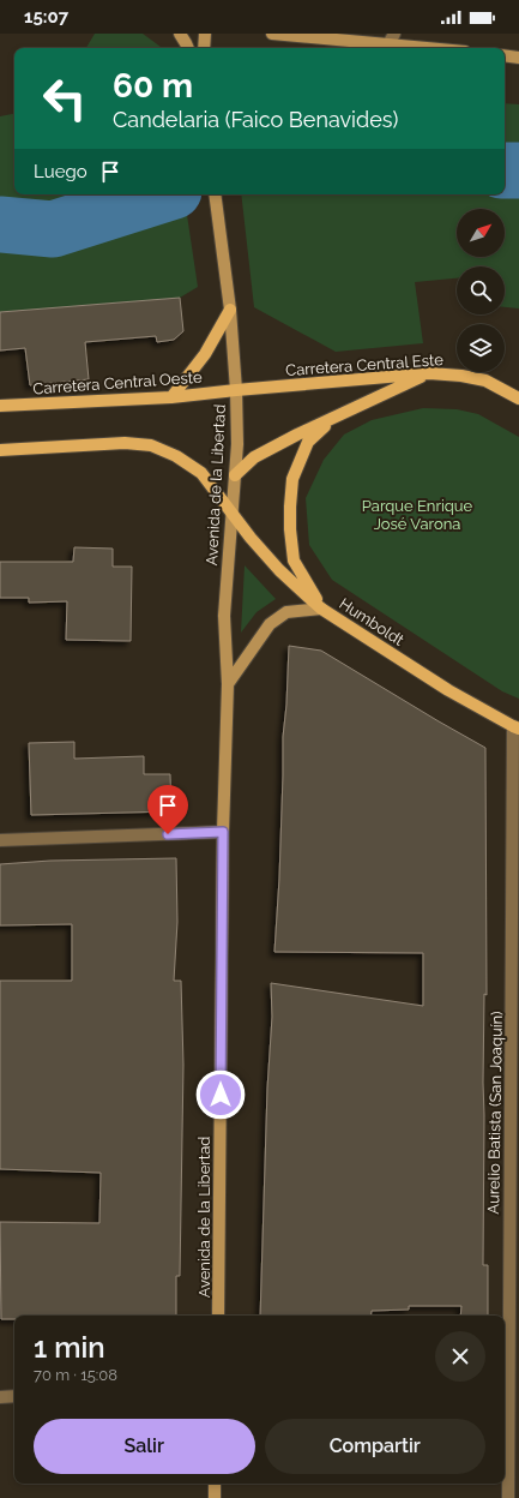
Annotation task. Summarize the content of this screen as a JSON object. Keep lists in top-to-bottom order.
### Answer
{
  "streets": {
    "main road": [
      "Carretera Central Este",
      "Carretera Central Oeste",
      "Avenida de la Libertad",
      "Humboldt"
    ],
    "street": ["Aurelio Batista (San Joaquín)"]
  },
  "crossings": [
    ["Carretera Central Este", "Carretera Central Oeste"],
    ["Carretera Central Este", "Avenida de la Libertad"],
    ["Carretera Central Oeste", "Avenida de la Libertad"],
    ["Avenida de la Libertad", "Humboldt"],
    ["Humboldt", "Aurelio Batista (San Joaquín)"]
  ],
  "parks": ["Parque Enrique José Varona"],
  "north": "top right",
  "page": {
    "status": "15:07",
    "turn": ["60 m", "Candelaria (Faico Benavides)"],
    "then": "Luego",
    "heading": ["1 min", "70 m · 15:08"],
    "buttons": ["Salir", "Compartir"]
  }
}
